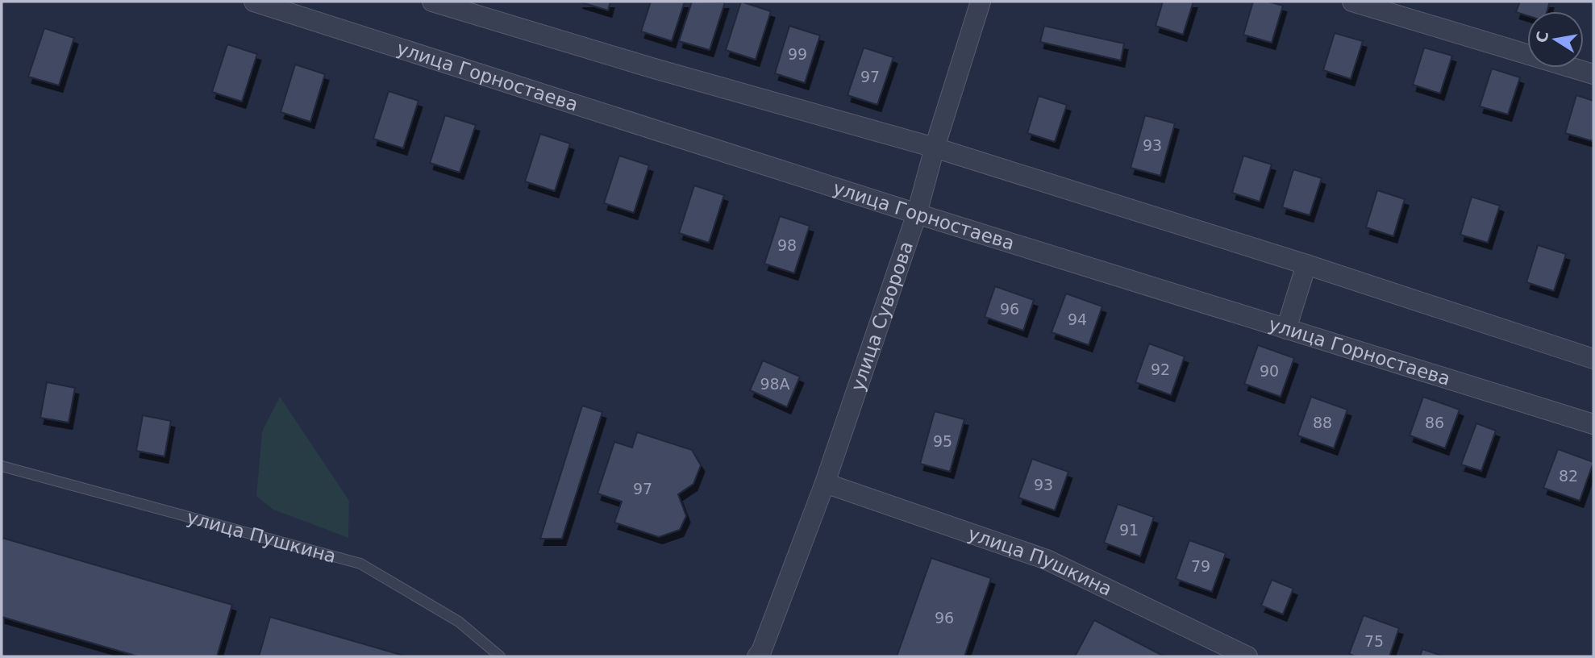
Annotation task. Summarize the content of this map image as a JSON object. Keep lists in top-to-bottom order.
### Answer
{
  "streets": {
    "street": ["улица Горностаева", "улица Суворова", "улица Пушкина"]
  },
  "crossings": [
    ["улица Горностаева", "улица Суворова"],
    ["улица Суворова", "улица Пушкина"]
  ],
  "house_numbers": [
    "99",
    "97",
    "93",
    "98",
    "96",
    "94",
    "92",
    "90",
    "98А",
    "88",
    "86",
    "95",
    "82",
    "93",
    "97",
    "91",
    "79",
    "96",
    "75"
  ],
  "north": "left"
}
